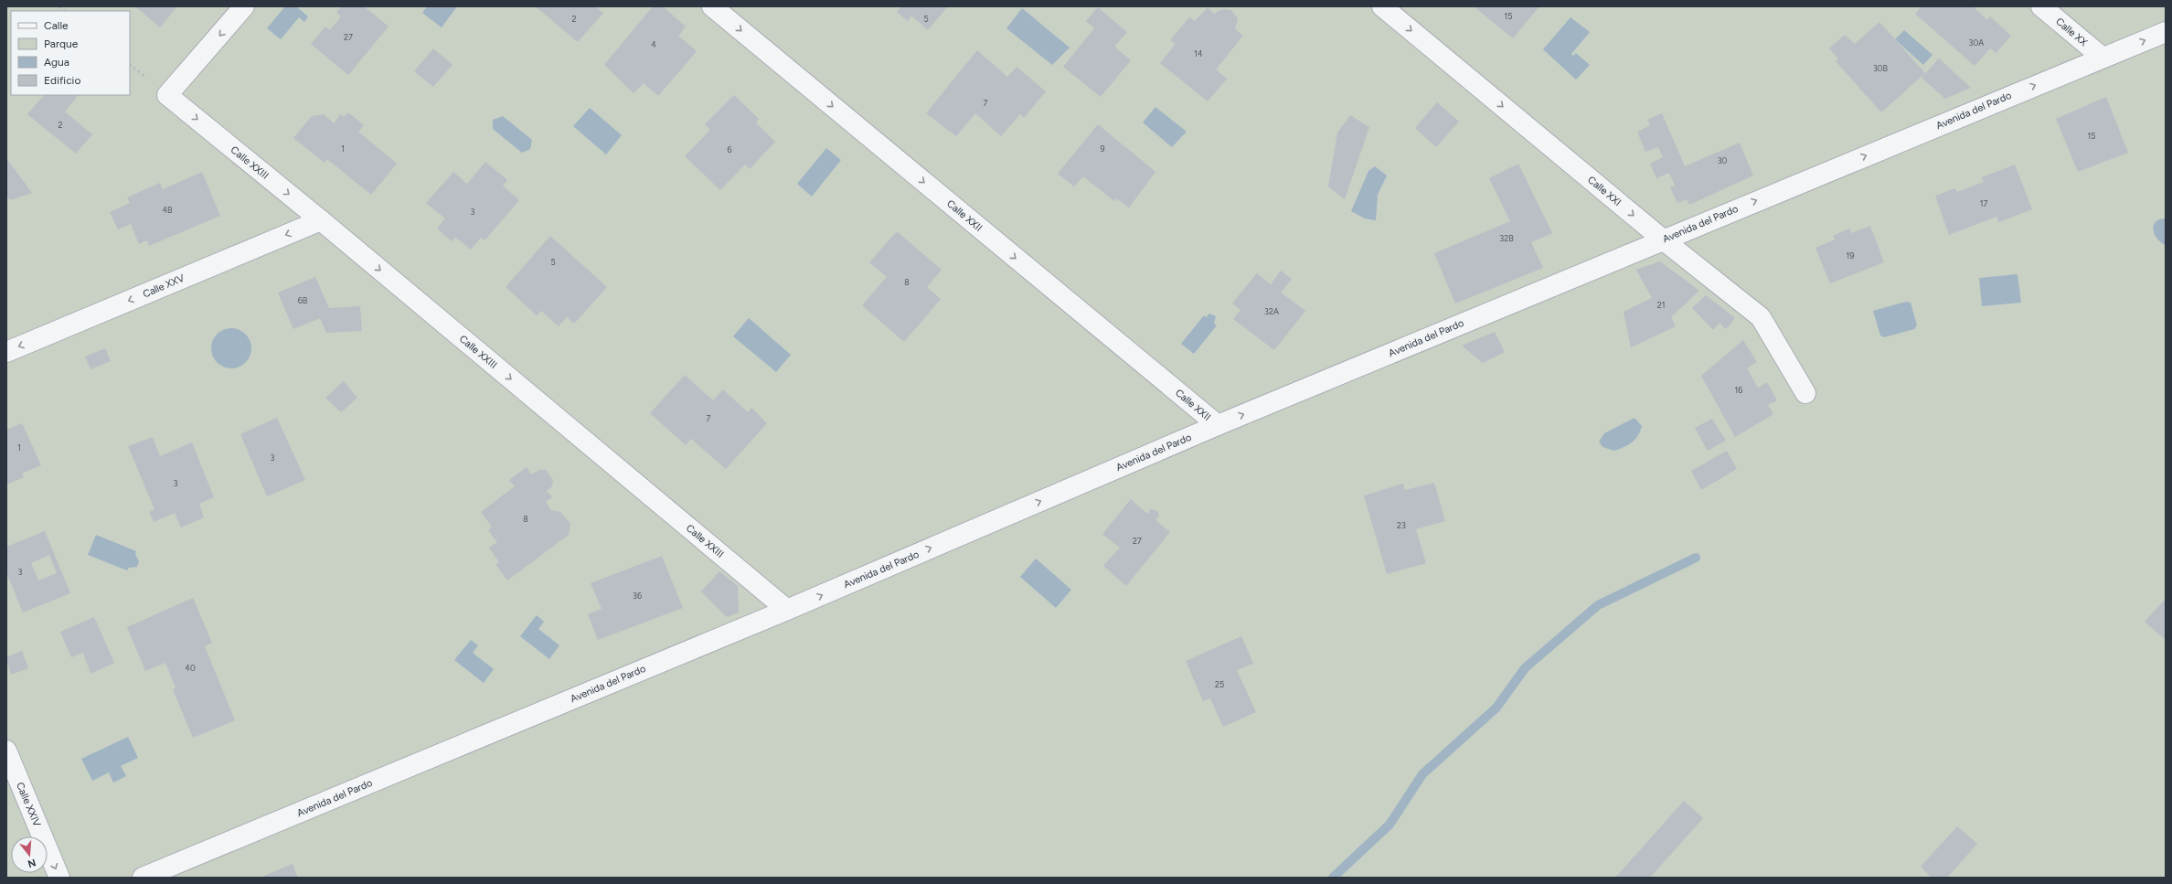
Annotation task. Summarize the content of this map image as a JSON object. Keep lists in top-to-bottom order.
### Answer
{
  "streets": {
    "street": [
      "Calle XX",
      "Avenida del Pardo",
      "Calle XXIII",
      "Calle XXI",
      "Calle XXII",
      "Calle XXV",
      "Calle XXIV"
    ]
  },
  "crossings": [
    ["Calle XX", "Avenida del Pardo"],
    ["Avenida del Pardo", "Calle XXIII"],
    ["Avenida del Pardo", "Calle XXI"],
    ["Avenida del Pardo", "Calle XXII"],
    ["Calle XXIII", "Calle XXV"]
  ],
  "one_way": [
    "Avenida del Pardo",
    "Calle XXIII",
    "Calle XXI",
    "Calle XXII",
    "Calle XXV",
    "Calle XXIV"
  ],
  "house_numbers": [
    "15",
    "2",
    "5",
    "27",
    "30A",
    "4",
    "14",
    "30B",
    "7",
    "2",
    "15",
    "1",
    "9",
    "6",
    "30",
    "17",
    "4B",
    "3",
    "32B",
    "19",
    "5",
    "8",
    "6B",
    "21",
    "32A",
    "16",
    "7",
    "1",
    "3",
    "3",
    "8",
    "23",
    "27",
    "3",
    "36",
    "40",
    "25"
  ],
  "legend": [
    "Calle",
    "Parque",
    "Agua",
    "Edificio"
  ],
  "north": "bottom"
}
